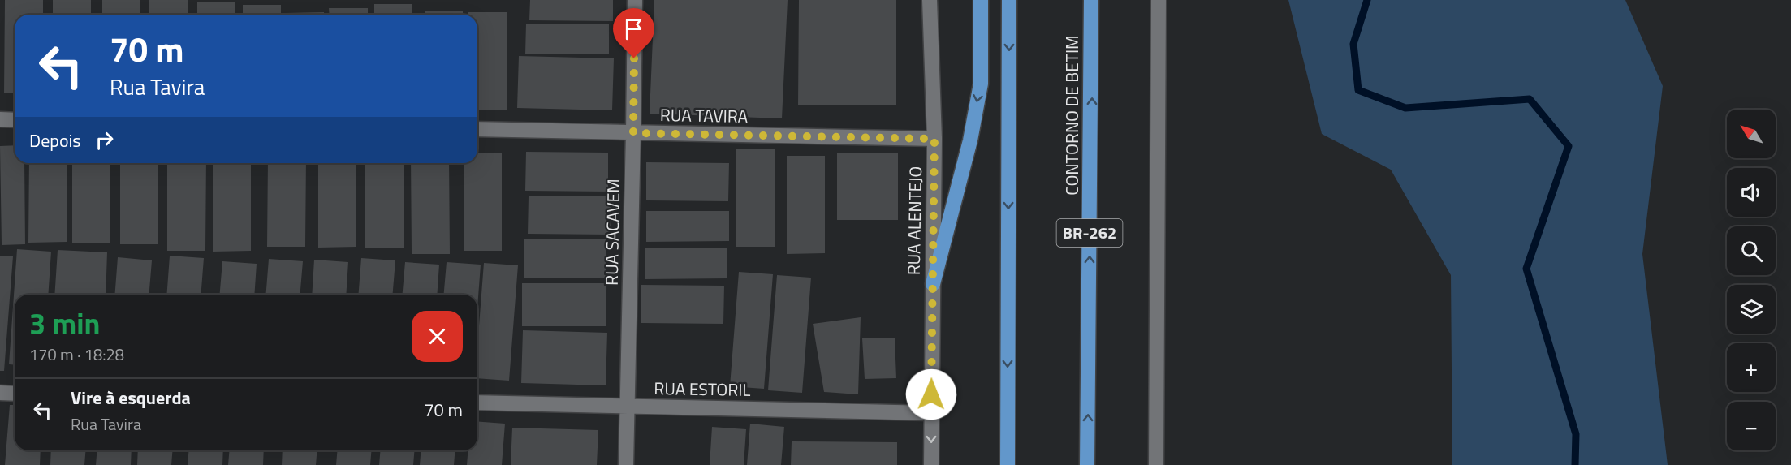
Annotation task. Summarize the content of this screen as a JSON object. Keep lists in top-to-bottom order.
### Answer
{
  "streets": {
    "highway": ["CONTORNO DE BETIM", "BR-262"],
    "street": [
      "RUA TAVIRA",
      "RUA ALENTEJO",
      "RUA SACAVEM",
      "RUA ESTORIL"
    ]
  },
  "crossings": [
    ["RUA TAVIRA", "RUA ALENTEJO"],
    ["RUA TAVIRA", "RUA SACAVEM"],
    ["RUA ALENTEJO", "RUA ESTORIL"],
    ["RUA SACAVEM", "RUA ESTORIL"]
  ],
  "north": "top left",
  "page": {
    "turn": ["70 m", "Rua Tavira"],
    "map_buttons": ["+", "−"],
    "then": "Depois",
    "heading": ["3 min", "170 m · 18:28"],
    "list": [
      {
        "name": "Vire à esquerda",
        "note": "Rua Tavira",
        "value": "70 m"
      }
    ]
  }
}
